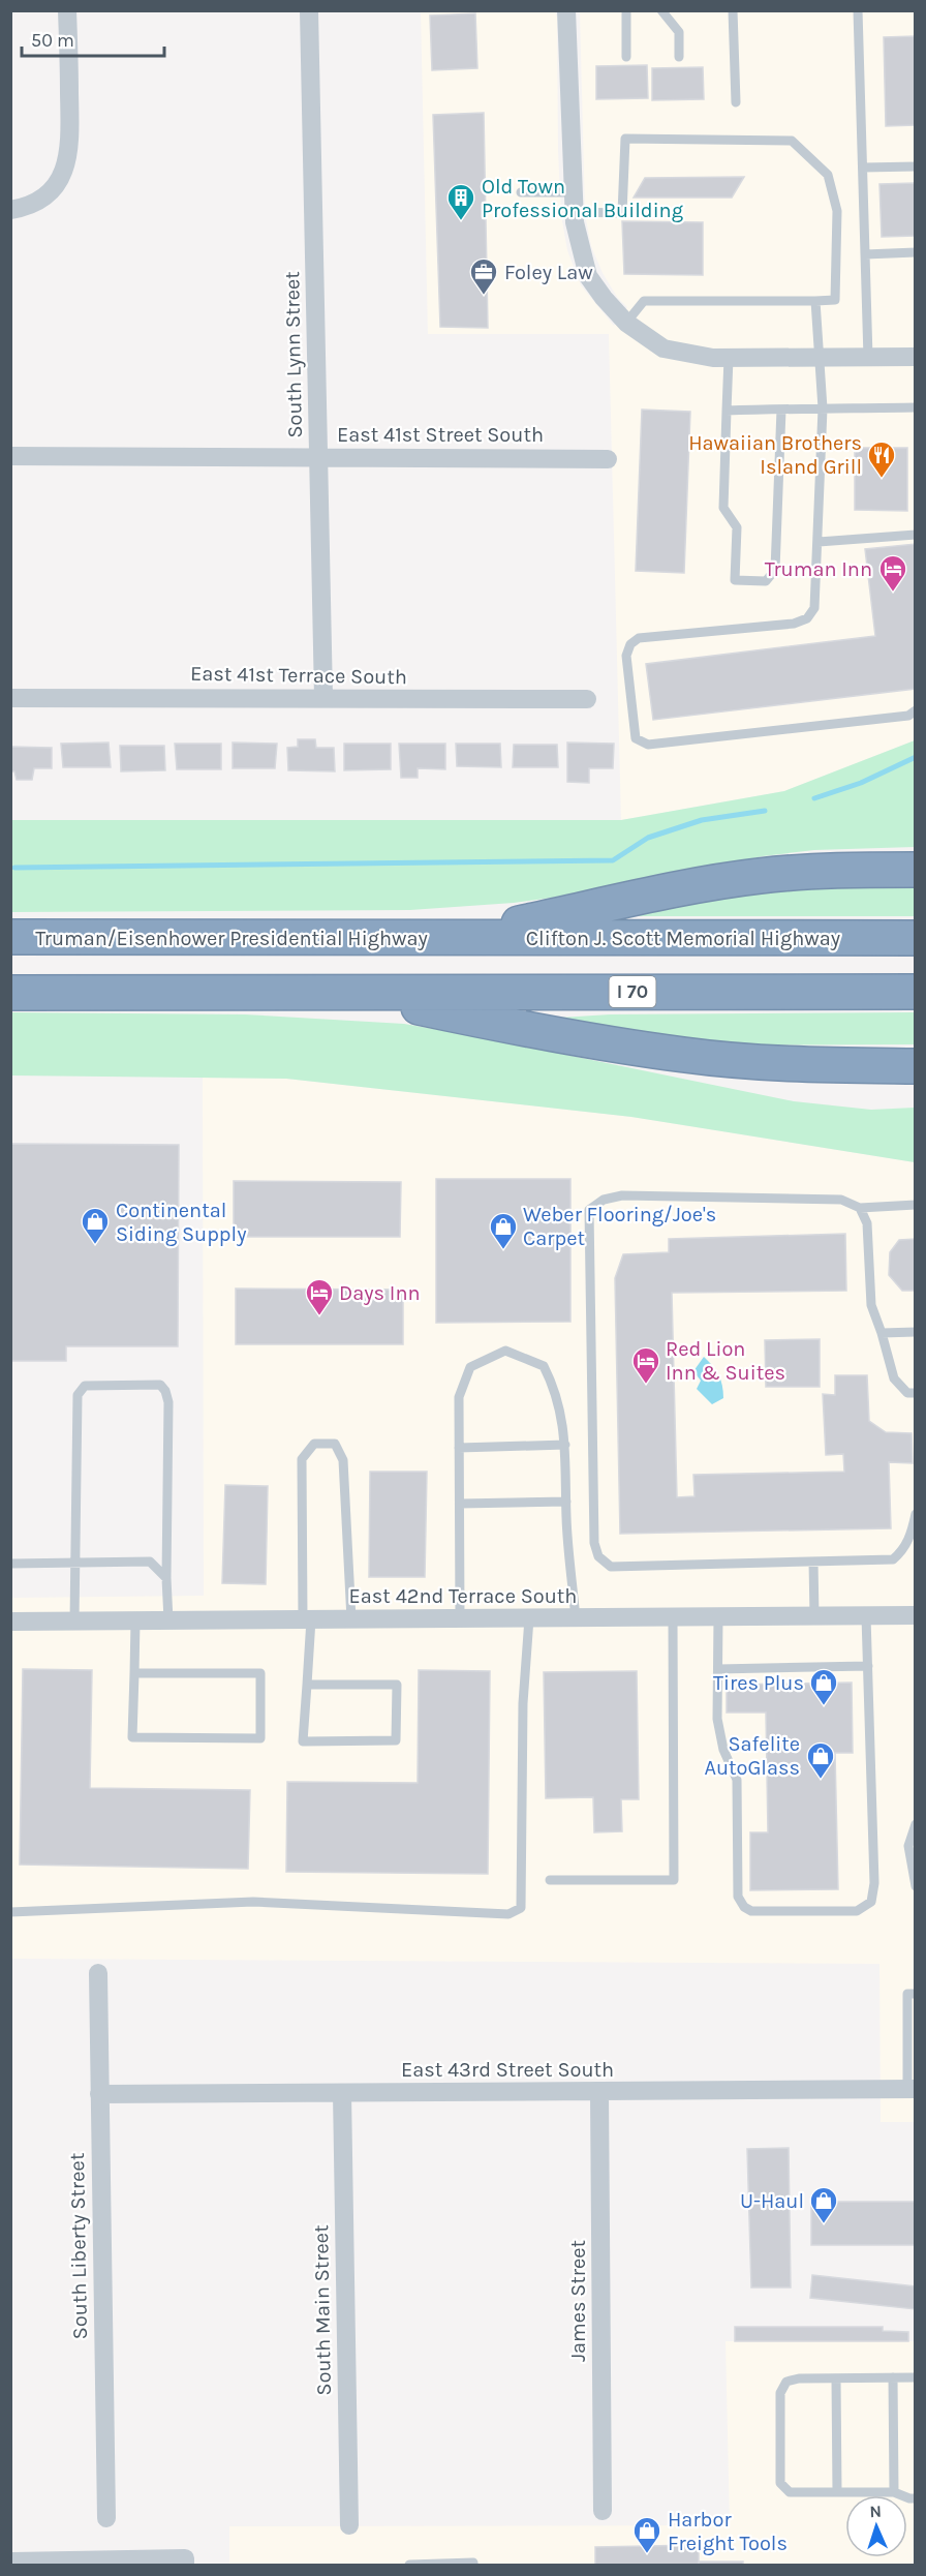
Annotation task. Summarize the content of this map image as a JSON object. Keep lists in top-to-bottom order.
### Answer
{
  "streets": {
    "highway": ["Truman/Eisenhower Presidential Highway", "Clifton J. Scott Memorial Highway", "I 70"],
    "street": [
      "South Lynn Street",
      "East 41st Street South",
      "East 41st Terrace South",
      "East 42nd Terrace South",
      "East 43rd Street South",
      "South Liberty Street",
      "James Street",
      "South Main Street"
    ]
  },
  "crossings": [
    ["South Lynn Street", "East 41st Street South"],
    ["South Lynn Street", "East 41st Terrace South"],
    ["Truman/Eisenhower Presidential Highway", "Clifton J. Scott Memorial Highway"],
    ["East 43rd Street South", "South Liberty Street"],
    ["East 43rd Street South", "James Street"],
    ["East 43rd Street South", "South Main Street"]
  ],
  "places": {
    "building": ["Old Town Professional Building"],
    "office": ["Foley Law"],
    "restaurant": ["Hawaiian Brothers Island Grill"],
    "hotel": ["Truman Inn", "Days Inn", "Red Lion Inn & Suites"],
    "shop": [
      "Continental Siding Supply",
      "Weber Flooring/Joe's Carpet",
      "Tires Plus",
      "Safelite AutoGlass",
      "U-Haul",
      "Harbor Freight Tools"
    ]
  },
  "scale_bar": "50 m",
  "north": "top"
}
